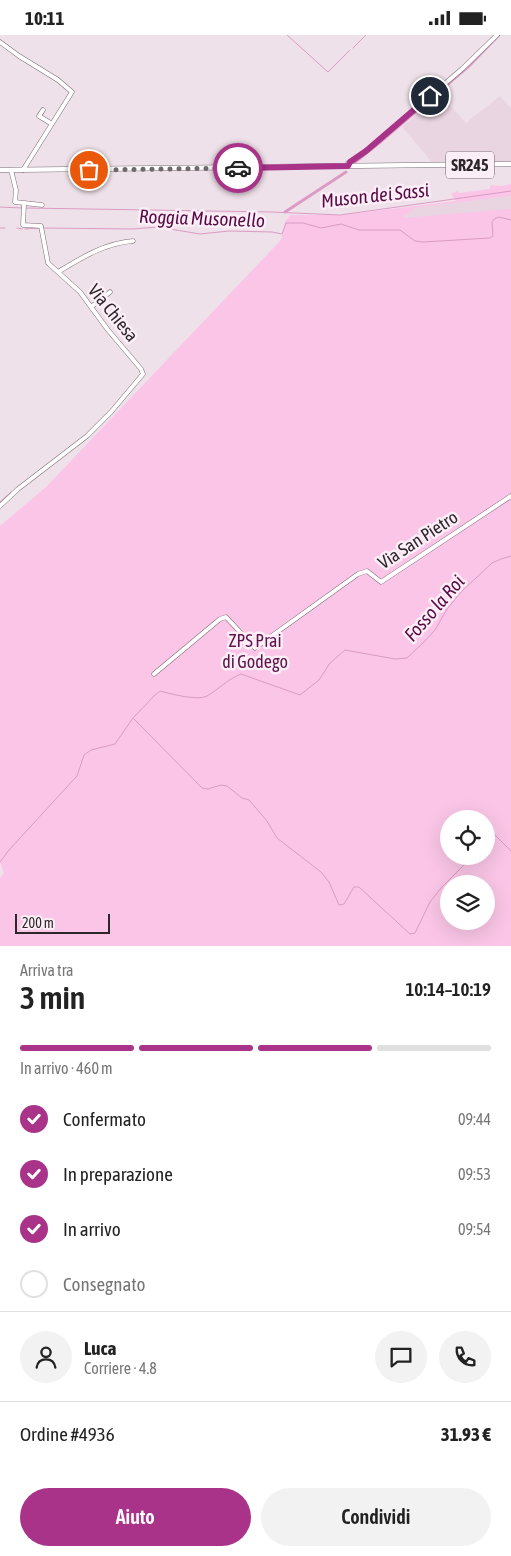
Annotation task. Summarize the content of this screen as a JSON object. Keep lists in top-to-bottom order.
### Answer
{
  "streets": {
    "main road": ["SR245"],
    "street": ["Via Chiesa", "Via San Pietro"]
  },
  "crossings": [
    ["SR245", "Via Chiesa"]
  ],
  "water": ["Muson dei Sassi", "Roggia Musonello", "Fosso la Roi"],
  "parks": ["ZPS Prai di Godego"],
  "scale_bar": "200 m",
  "page": {
    "status": "10:11",
    "scale": "200 m",
    "heading": ["3 min", "Arriva tra", "10:14–10:19"],
    "panel": [
      "Luca",
      "Corriere · 4.8",
      "Ordine #4936",
      "31.93 €"
    ],
    "bar": "In arrivo · 460 m",
    "list": [
      ["Confermato", "09:44"],
      ["In preparazione", "09:53"],
      ["In arrivo", "09:54"],
      "Consegnato"
    ],
    "buttons": ["Aiuto", "Condividi"]
  }
}
